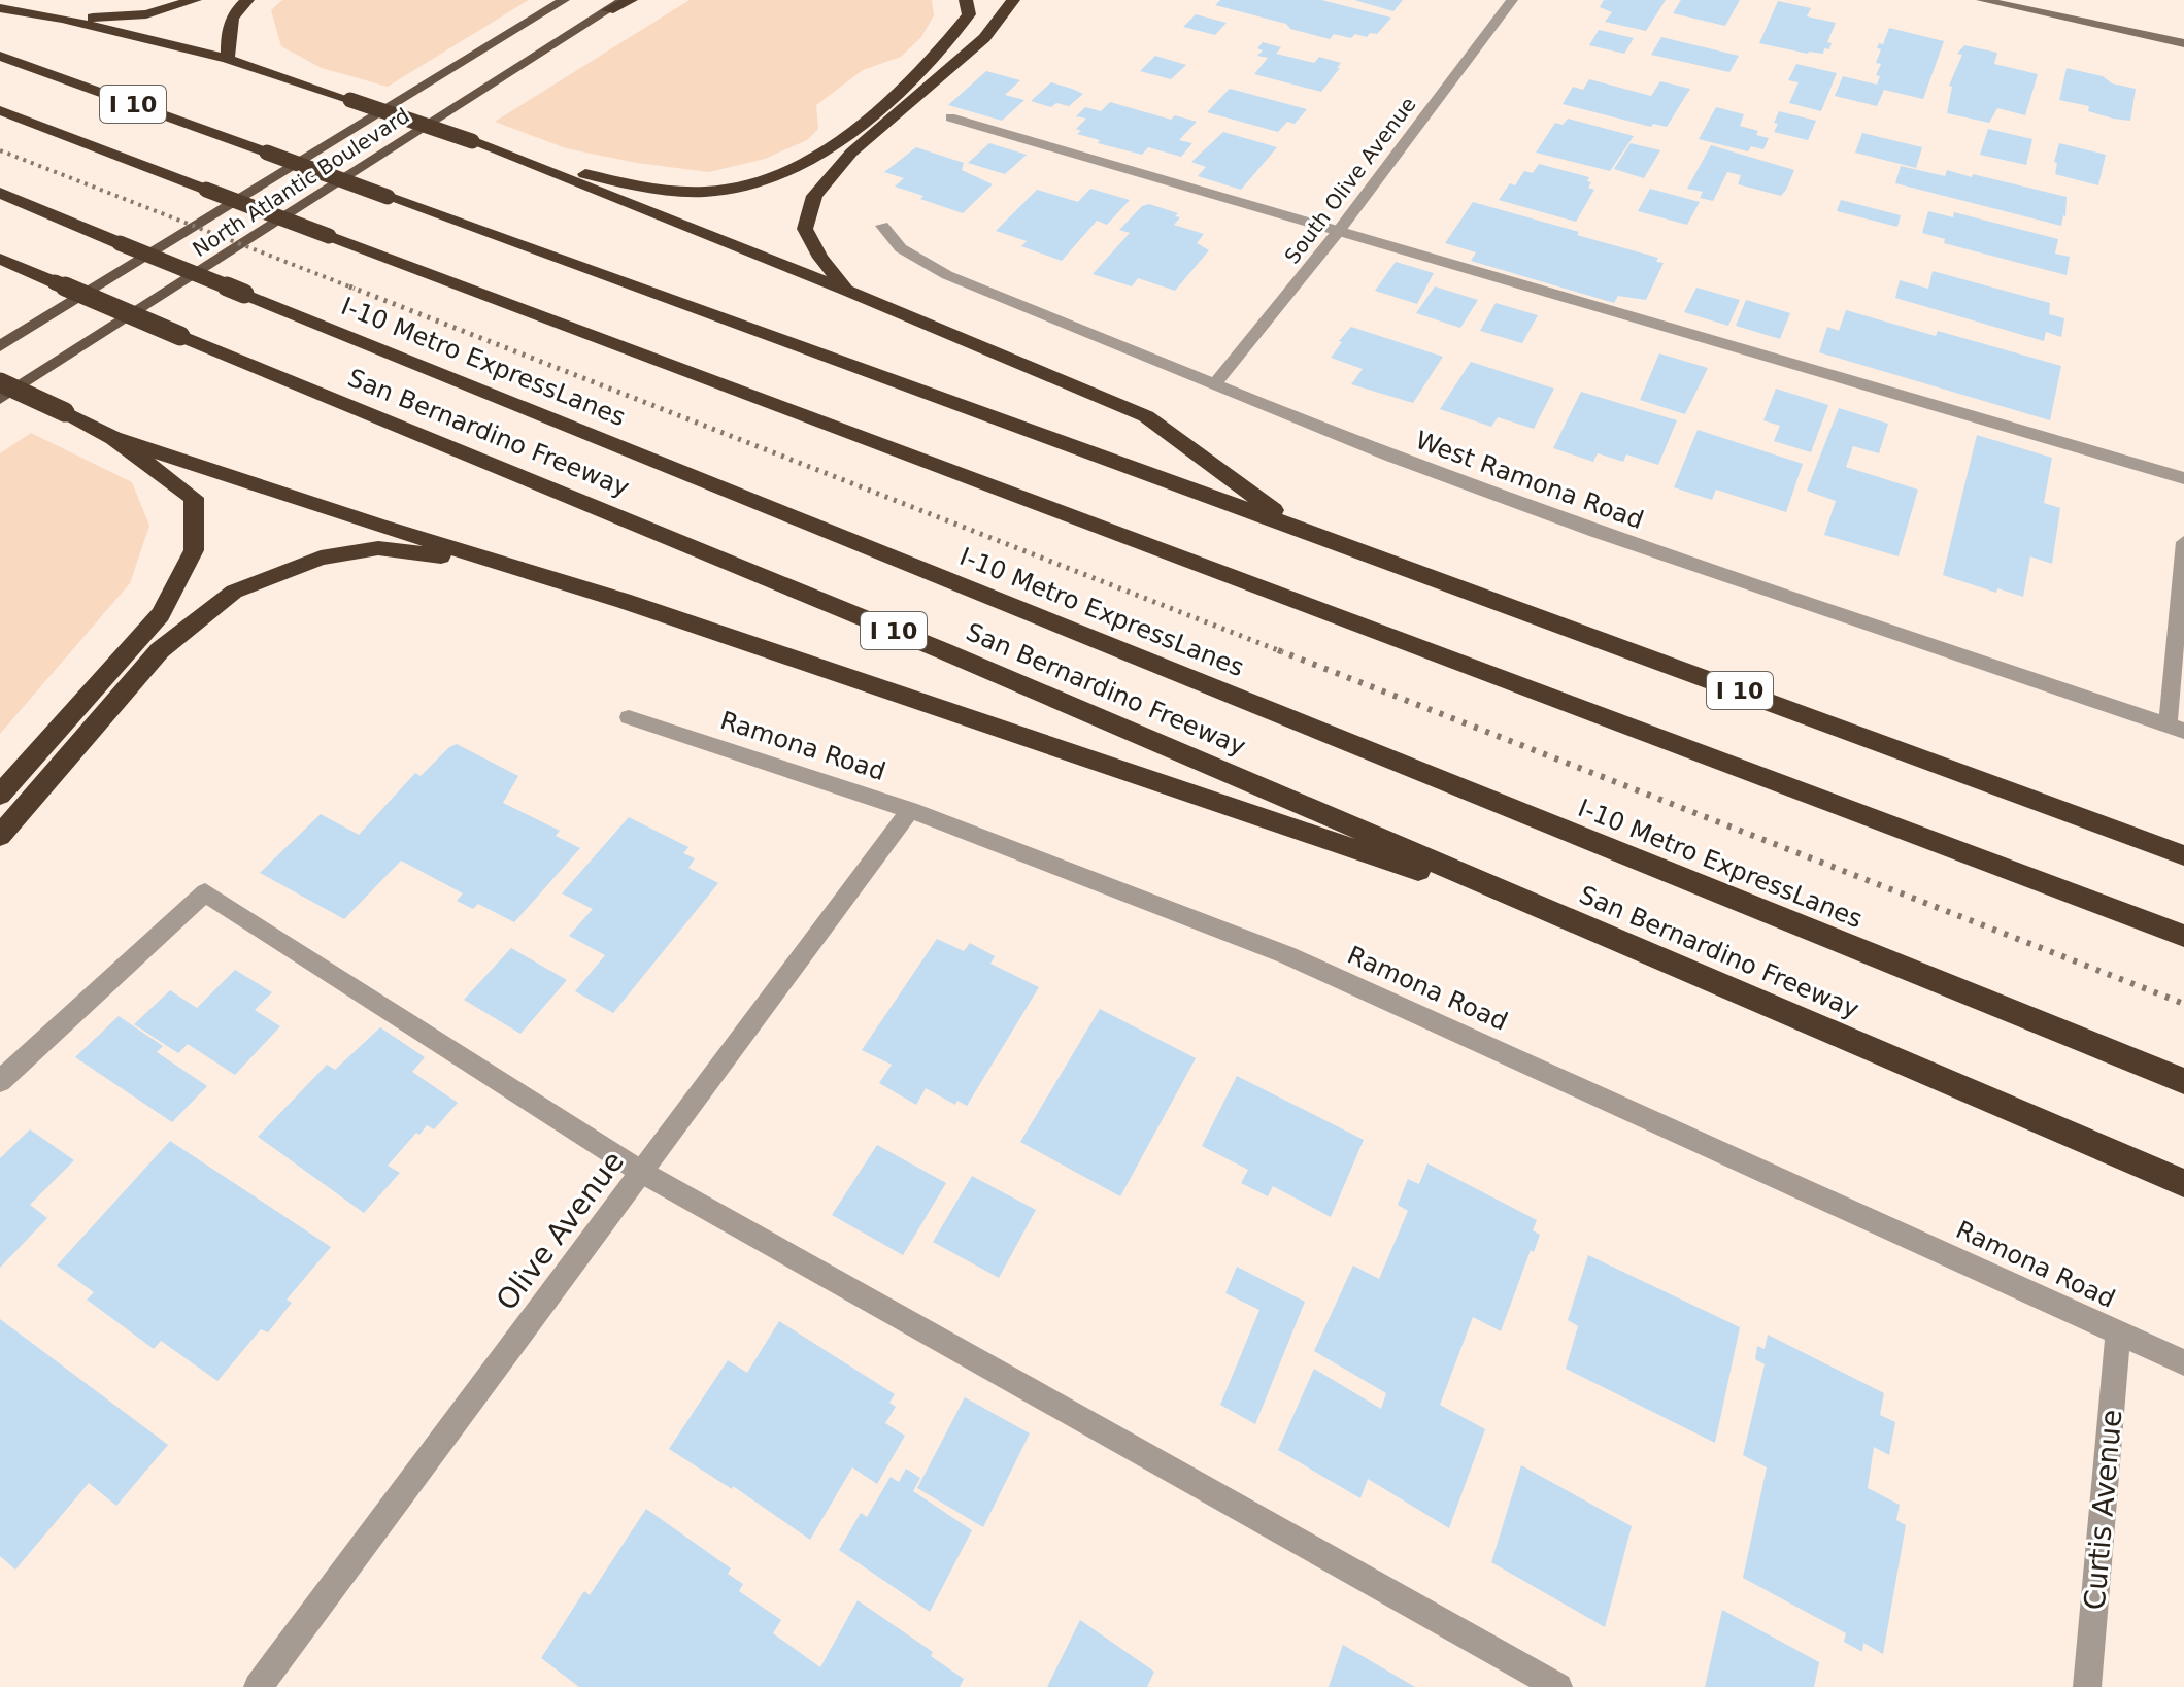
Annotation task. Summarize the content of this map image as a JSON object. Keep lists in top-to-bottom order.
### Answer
{
  "streets": {
    "highway": ["I 10", "I-10 Metro ExpressLanes", "San Bernardino Freeway"],
    "main road": ["North Atlantic Boulevard"],
    "street": [
      "South Olive Avenue",
      "West Ramona Road",
      "Ramona Road",
      "Olive Avenue",
      "Curtis Avenue"
    ]
  },
  "crossings": [
    ["South Olive Avenue", "West Ramona Road"],
    ["Ramona Road", "Olive Avenue"],
    ["Ramona Road", "Curtis Avenue"]
  ]
}
